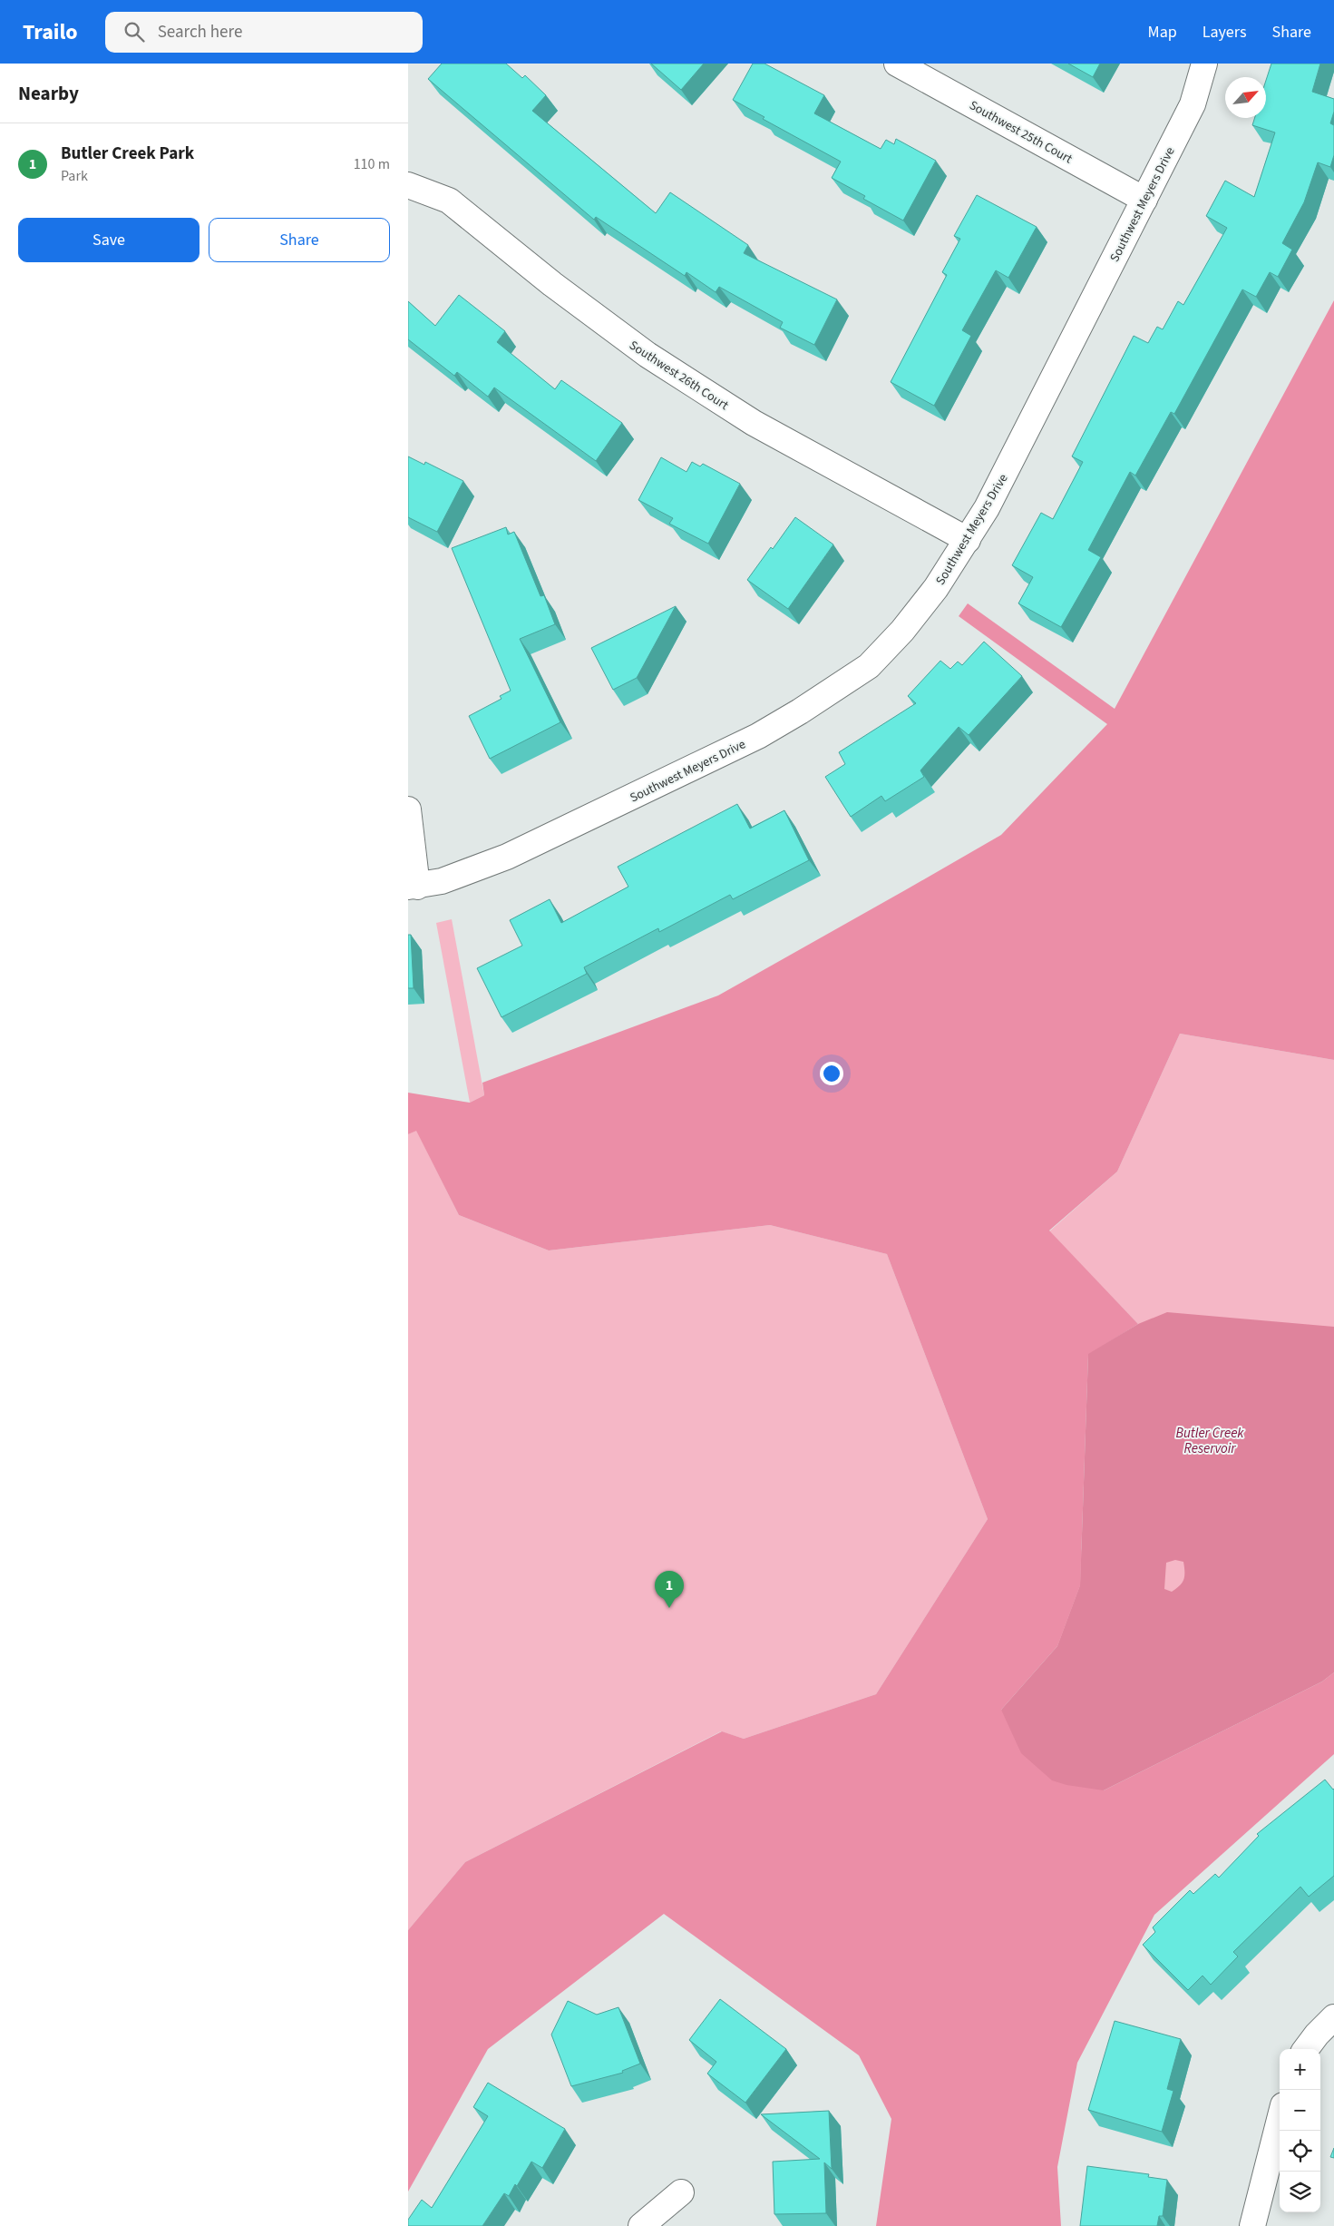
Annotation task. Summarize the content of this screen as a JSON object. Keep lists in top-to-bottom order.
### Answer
{
  "streets": {
    "street": ["Southwest 25th Court", "Southwest Meyers Drive", "Southwest 26th Court"]
  },
  "crossings": [
    ["Southwest 25th Court", "Southwest Meyers Drive"],
    ["Southwest Meyers Drive", "Southwest 26th Court"]
  ],
  "water": ["Butler Creek Reservoir"],
  "north": "top right",
  "page": {
    "header": "Trailo",
    "search": "Search here",
    "nav": ["Map", "Layers", "Share"],
    "heading": "Nearby",
    "list": [
      {
        "mark": "1",
        "name": "Butler Creek Park",
        "note": "Park",
        "value": "110 m"
      }
    ],
    "buttons": ["Save", "Share"],
    "pins": "1",
    "map_buttons": ["+", "−"]
  }
}
